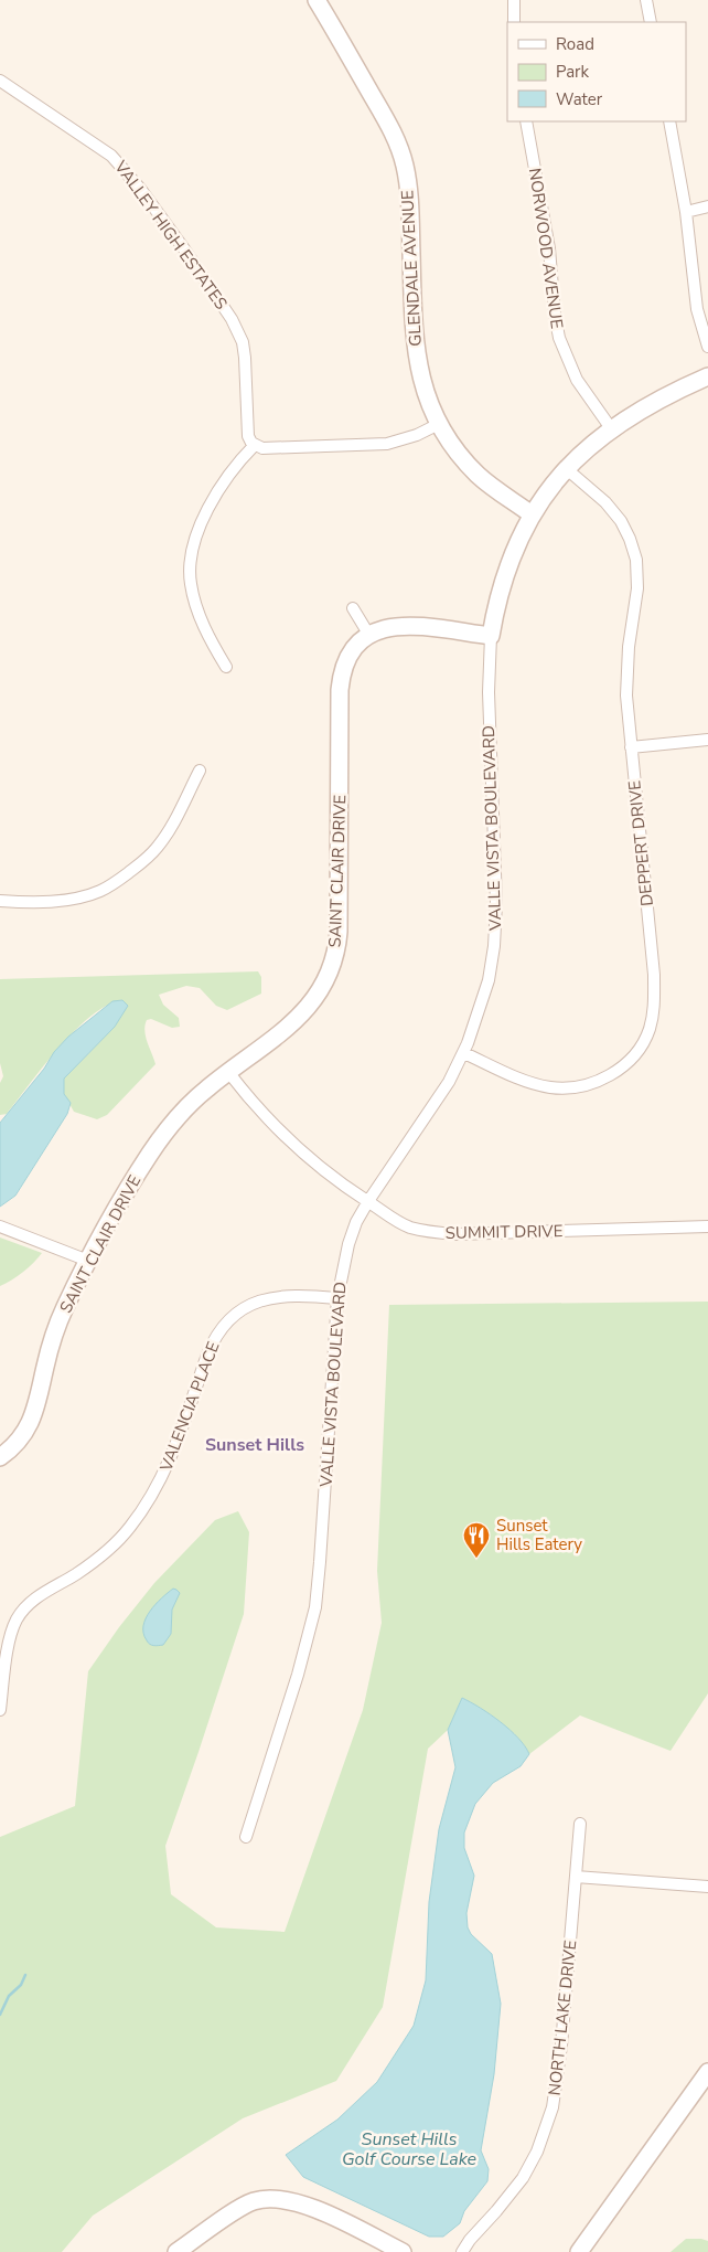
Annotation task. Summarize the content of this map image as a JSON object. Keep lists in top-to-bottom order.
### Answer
{
  "streets": {
    "street": [
      "VALLEY HIGH ESTATES",
      "NORWOOD AVENUE",
      "GLENDALE AVENUE",
      "VALLE VISTA BOULEVARD",
      "DEPPERT DRIVE",
      "SAINT CLAIR DRIVE",
      "SUMMIT DRIVE",
      "VALENCIA PLACE",
      "NORTH LAKE DRIVE"
    ]
  },
  "crossings": [
    ["NORWOOD AVENUE", "VALLE VISTA BOULEVARD"],
    ["GLENDALE AVENUE", "VALLE VISTA BOULEVARD"],
    ["VALLE VISTA BOULEVARD", "DEPPERT DRIVE"],
    ["VALLE VISTA BOULEVARD", "SUMMIT DRIVE"],
    ["VALLE VISTA BOULEVARD", "VALENCIA PLACE"],
    ["SAINT CLAIR DRIVE", "SUMMIT DRIVE"]
  ],
  "districts": ["Sunset Hills"],
  "water": ["Sunset Hills Golf Course Lake"],
  "places": {
    "restaurant": ["Sunset Hills Eatery"]
  },
  "legend": ["Road", "Park", "Water"]
}
